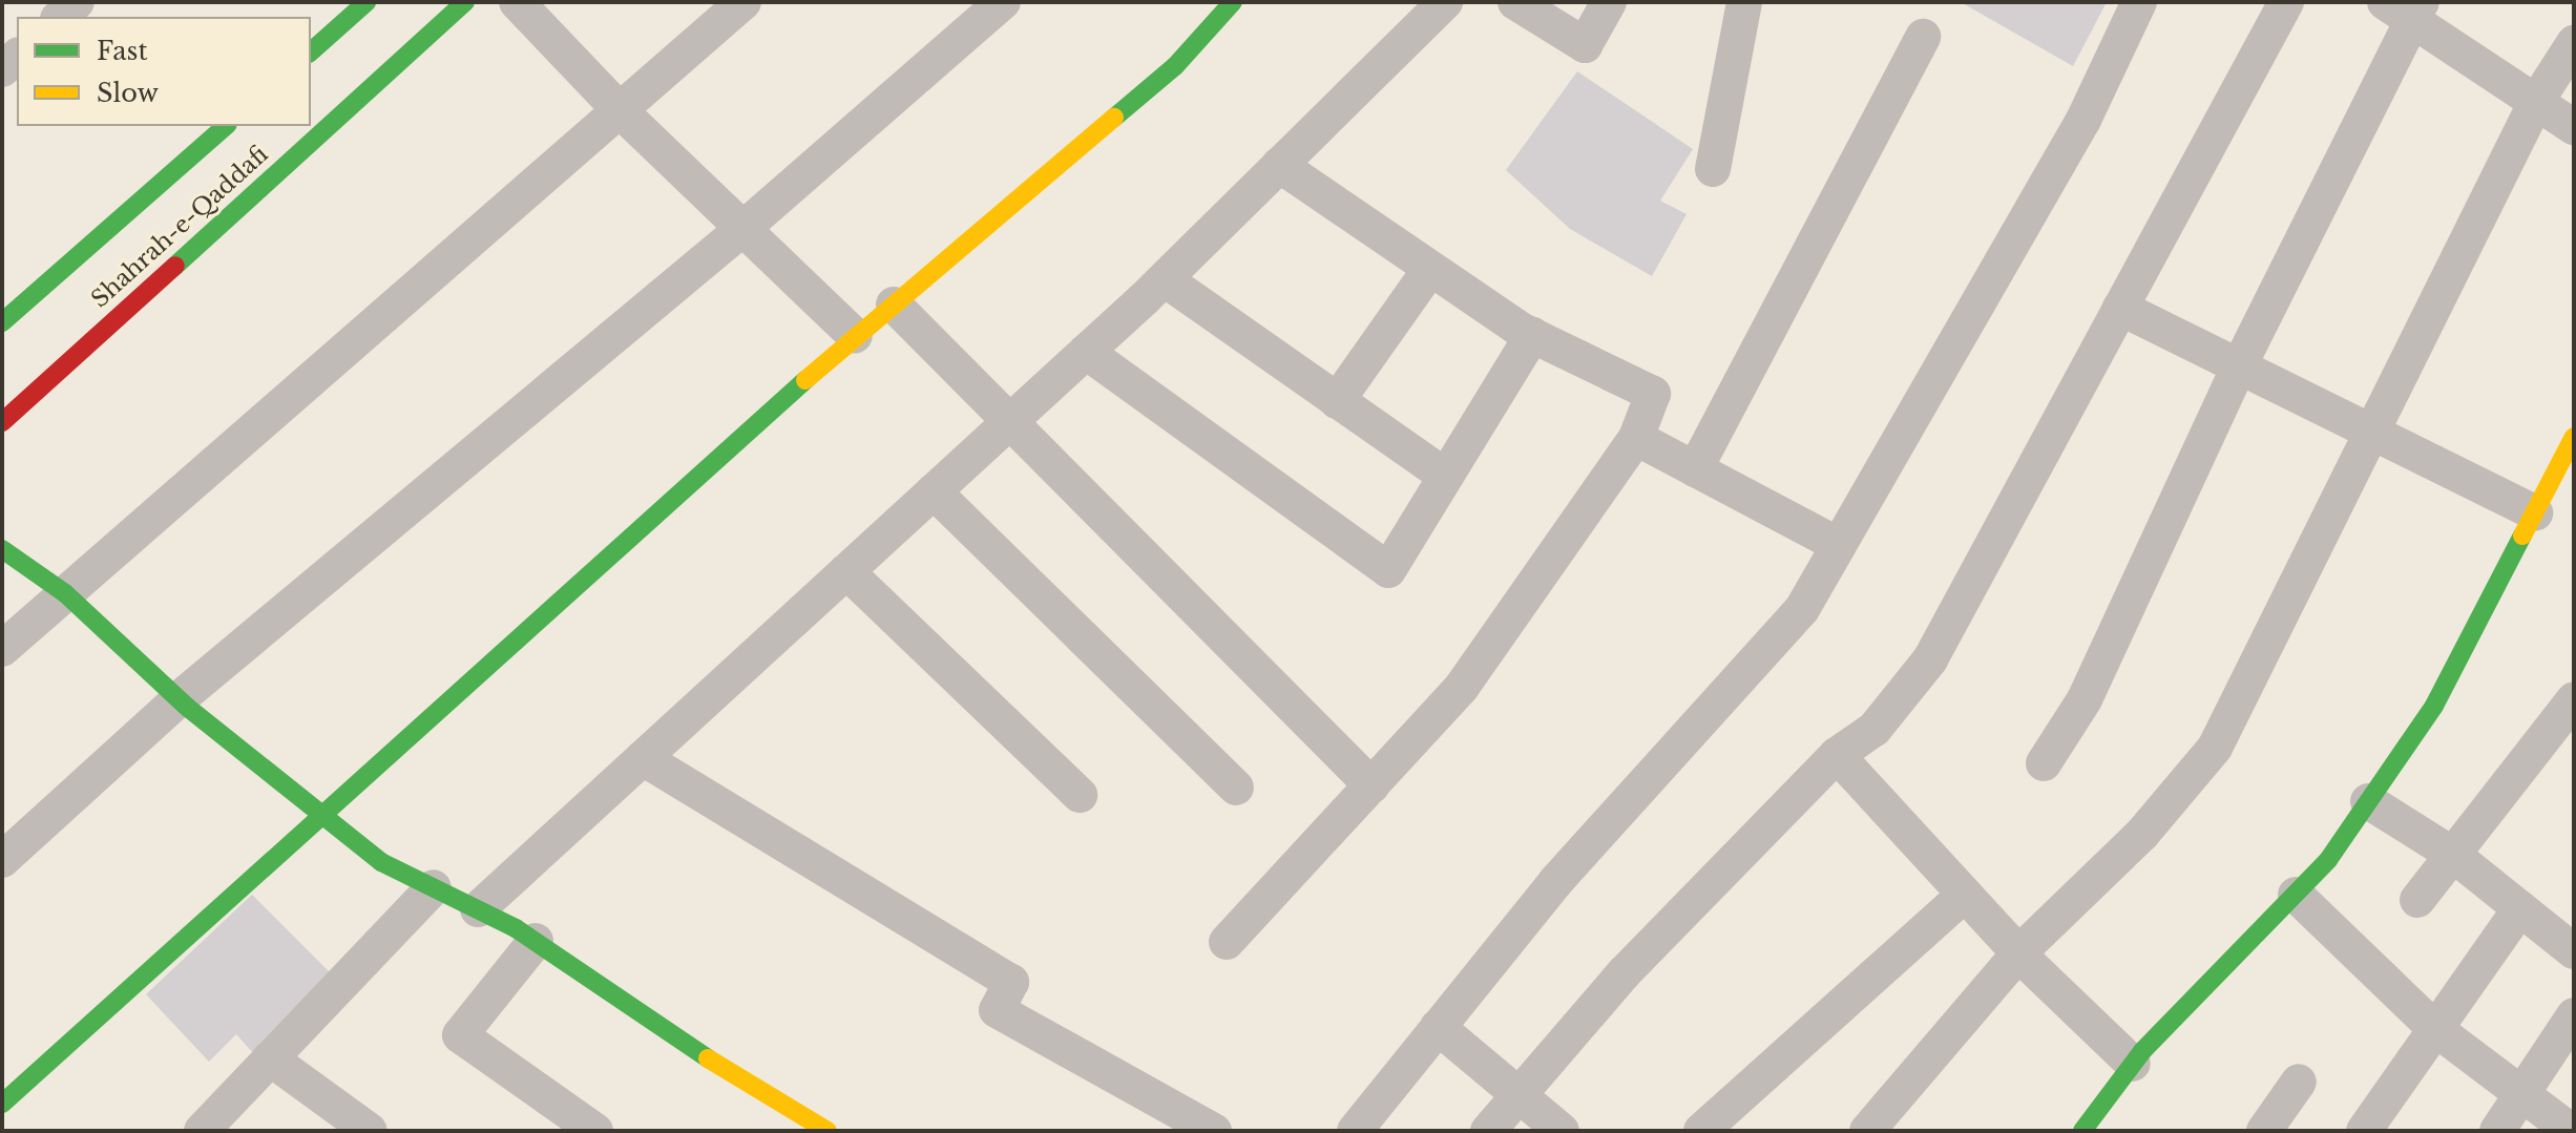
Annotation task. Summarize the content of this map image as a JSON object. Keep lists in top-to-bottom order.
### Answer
{
  "streets": {
    "street": ["Shahrah-e-Qaddafi"]
  },
  "legend": ["Fast", "Slow"]
}
